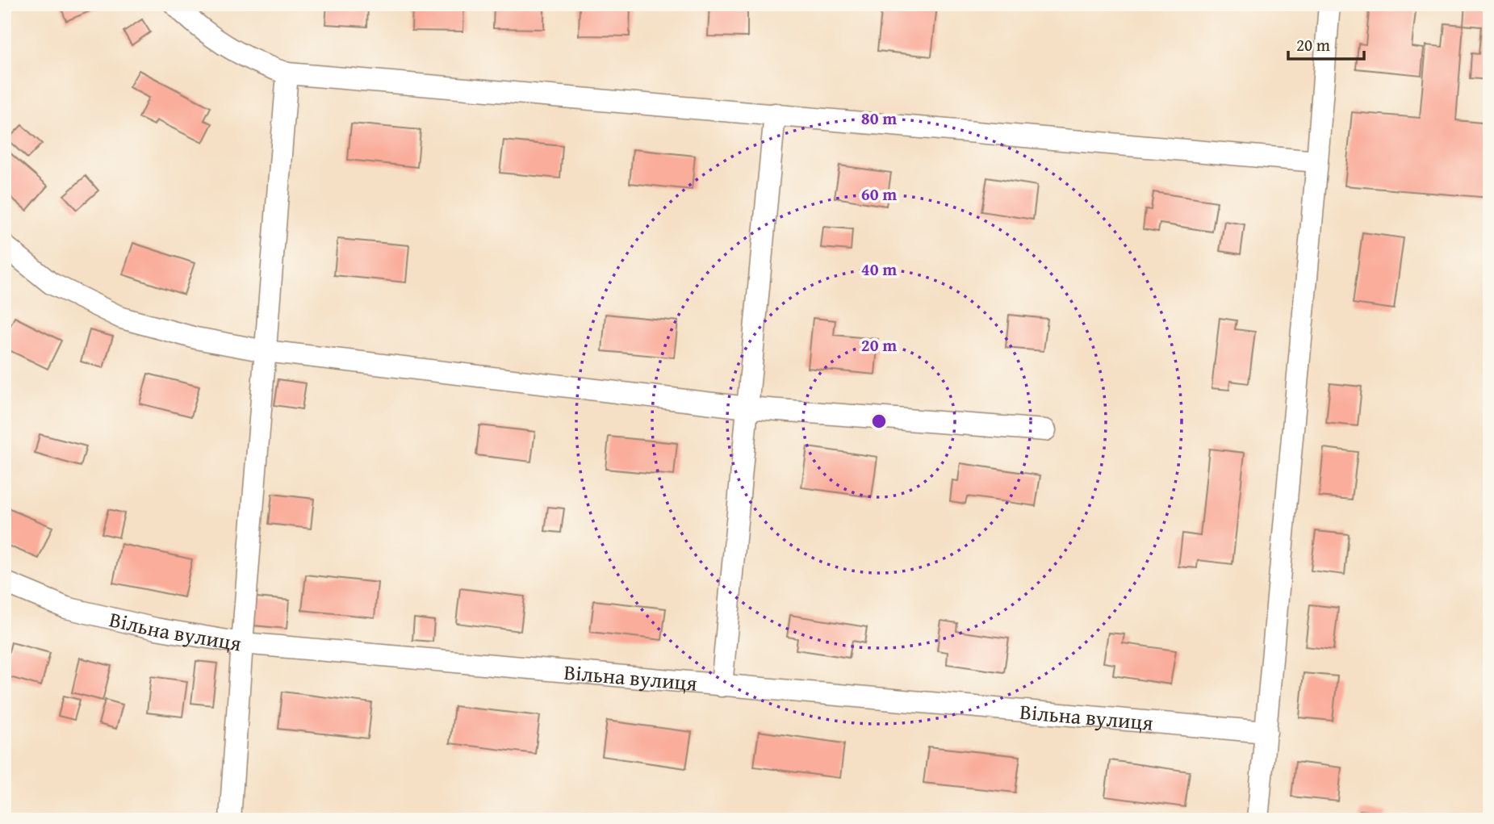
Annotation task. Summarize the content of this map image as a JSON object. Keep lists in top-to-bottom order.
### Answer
{
  "streets": {
    "street": ["Вільна вулиця"]
  },
  "scale_bar": "20 m",
  "rings": [
    "80 m",
    "60 m",
    "40 m",
    "20 m"
  ]
}
